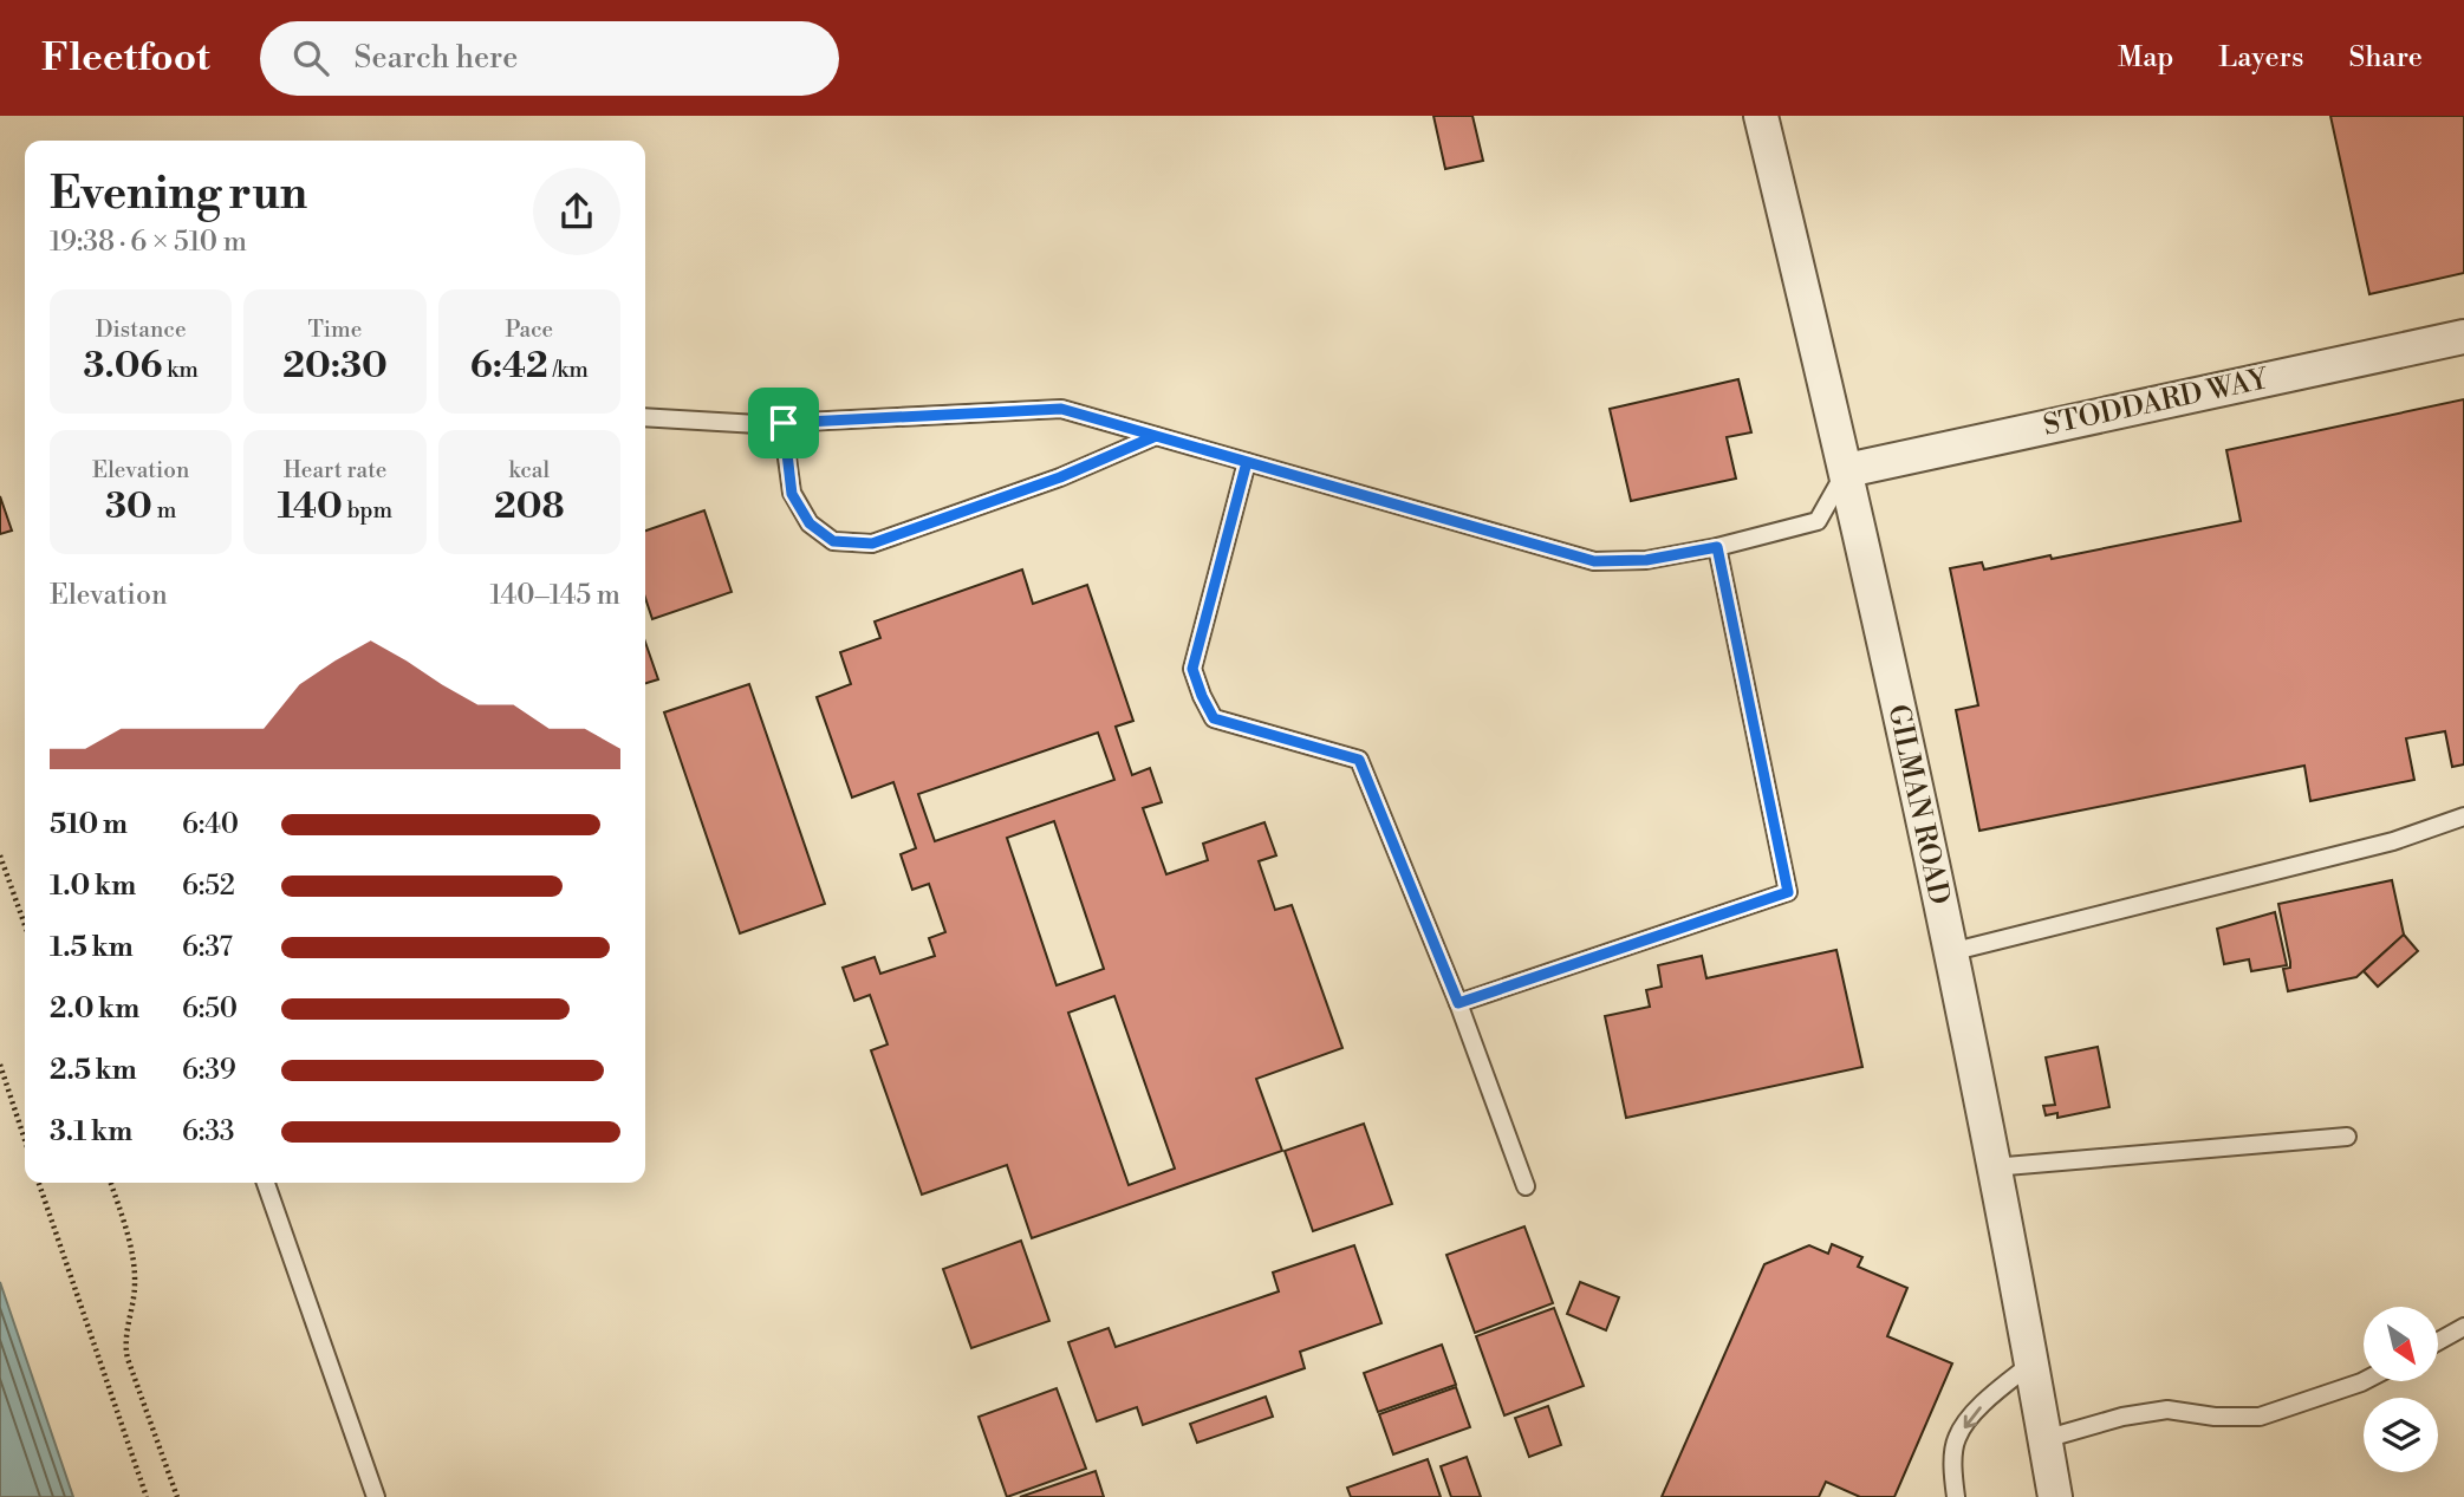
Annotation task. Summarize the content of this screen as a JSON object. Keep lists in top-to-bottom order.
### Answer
{
  "streets": {
    "street": ["STODDARD WAY", "GILMAN ROAD"]
  },
  "crossings": [
    ["STODDARD WAY", "GILMAN ROAD"]
  ],
  "north": "bottom right",
  "page": {
    "header": "Fleetfoot",
    "search": "Search here",
    "nav": ["Map", "Layers", "Share"],
    "heading": ["Evening run", "19:38 · 6 × 510 m"],
    "stats": [
      ["Distance", "3.06 km"],
      ["Time", "20:30"],
      ["Pace", "6:42 /km"],
      ["Elevation", "30 m"],
      ["Heart rate", "140 bpm"],
      ["kcal", "208"]
    ],
    "chart": ["Elevation", "140–145 m"],
    "list": [
      {
        "name": "510 m",
        "note": "6:40"
      },
      {
        "name": "1.0 km",
        "note": "6:52"
      },
      {
        "name": "1.5 km",
        "note": "6:37"
      },
      {
        "name": "2.0 km",
        "note": "6:50"
      },
      {
        "name": "2.5 km",
        "note": "6:39"
      },
      {
        "name": "3.1 km",
        "note": "6:33"
      }
    ]
  }
}
